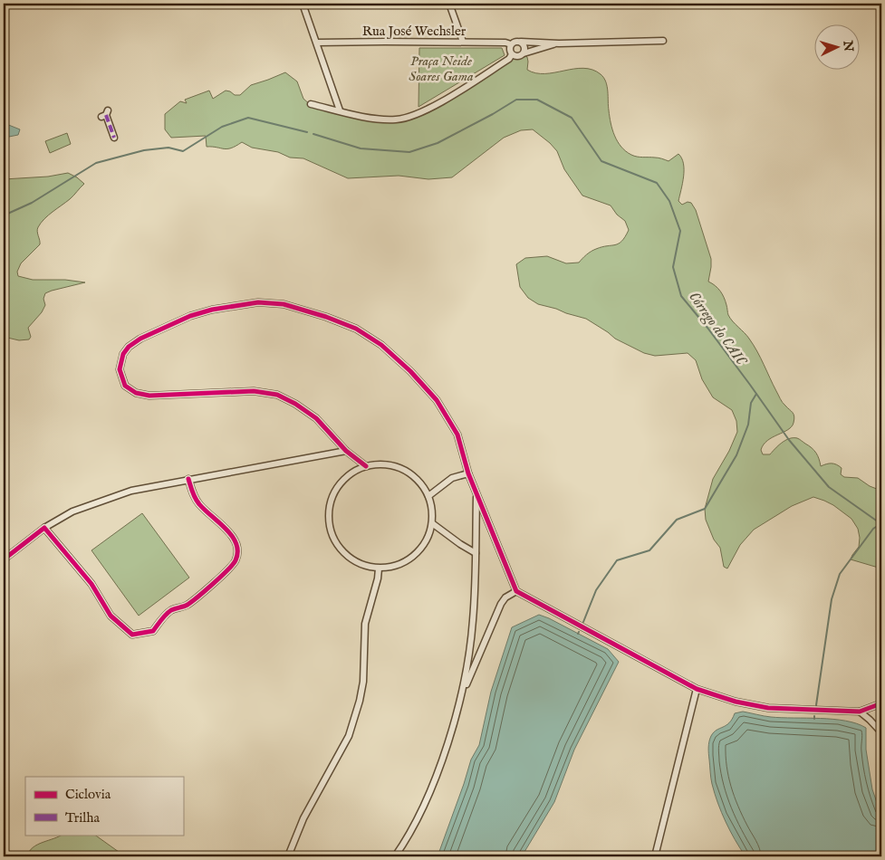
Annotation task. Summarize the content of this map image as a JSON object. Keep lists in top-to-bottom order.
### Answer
{
  "streets": {
    "street": ["Rua José Wechsler"]
  },
  "water": ["Córrego do CAIC"],
  "parks": ["Praça Neide Soares Gama"],
  "legend": ["Ciclovia", "Trilha"],
  "north": "right"
}
